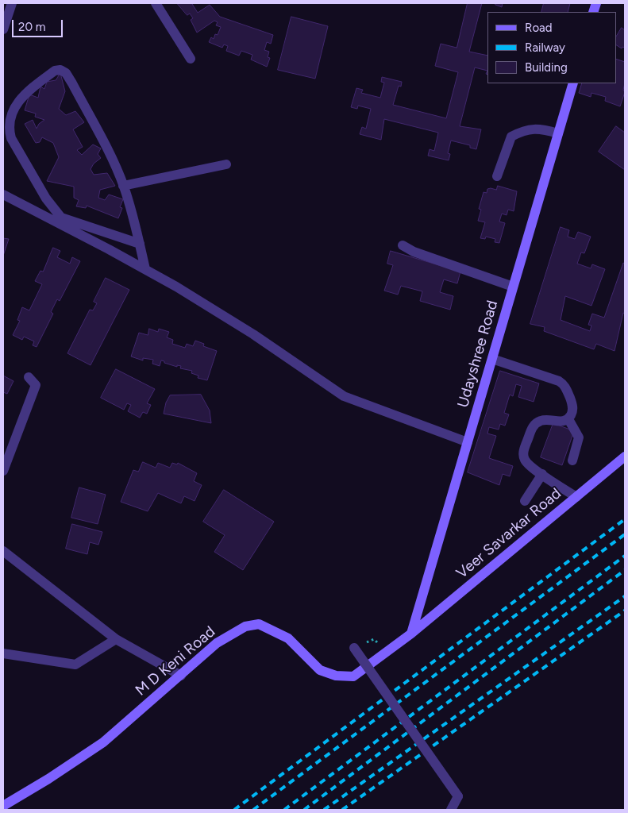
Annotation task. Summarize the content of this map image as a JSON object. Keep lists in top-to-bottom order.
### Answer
{
  "streets": {
    "street": ["Udayshree Road", "Veer Savarkar Road", "M D Keni Road"]
  },
  "crossings": [
    ["Udayshree Road", "Veer Savarkar Road"],
    ["Udayshree Road", "M D Keni Road"],
    ["Veer Savarkar Road", "M D Keni Road"]
  ],
  "legend": ["Road", "Railway", "Building"],
  "scale_bar": "20 m"
}
